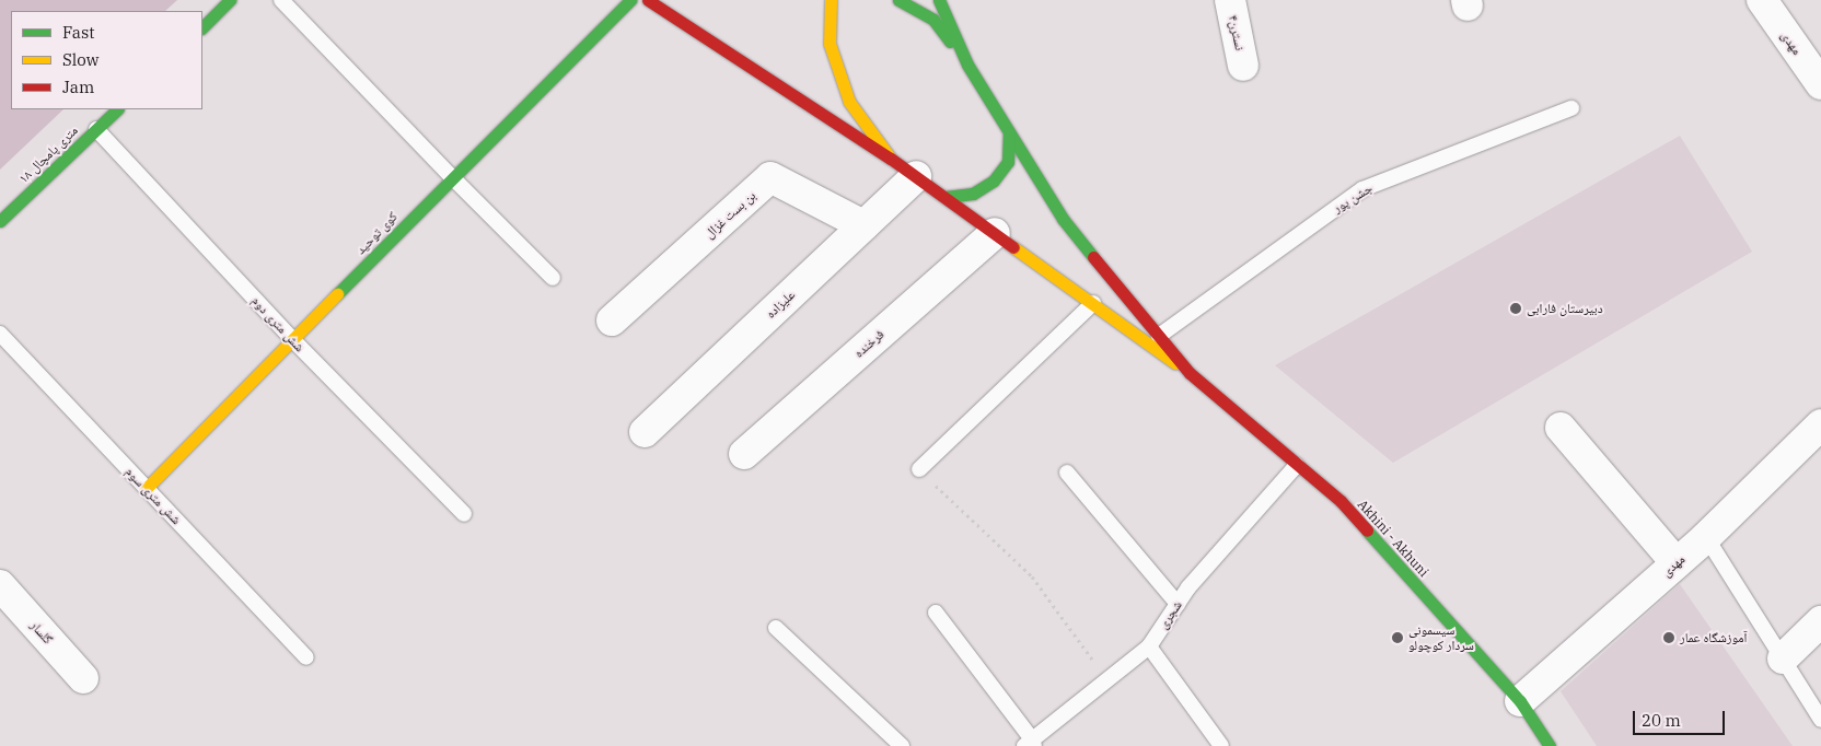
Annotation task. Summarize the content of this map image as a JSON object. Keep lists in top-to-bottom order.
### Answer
{
  "streets": {
    "main road": ["۱۸ متری پامچال", "کوی توحید", "Akhini - Akhuni"],
    "street": [
      "نسترن۴",
      "مهدی",
      "بن بست غزال",
      "علیزاده",
      "فرخنده",
      "گلسار"
    ],
    "lane": [
      "جشن پور",
      "شش متری دوم",
      "شش متری سوم",
      "شجری"
    ]
  },
  "crossings": [
    ["مهدی", "Akhini - Akhuni"],
    ["۱۸ متری پامچال", "شش متری دوم"],
    ["بن بست غزال", "علیزاده"],
    ["کوی توحید", "شش متری دوم"],
    ["کوی توحید", "شش متری سوم"],
    ["Akhini - Akhuni", "شجری"]
  ],
  "places": ["دبیرستان فارابی", "سیسمونی سردار کوچولو", "آموزشگاه عمار"],
  "legend": ["Fast", "Slow", "Jam"],
  "scale_bar": "20 m"
}
